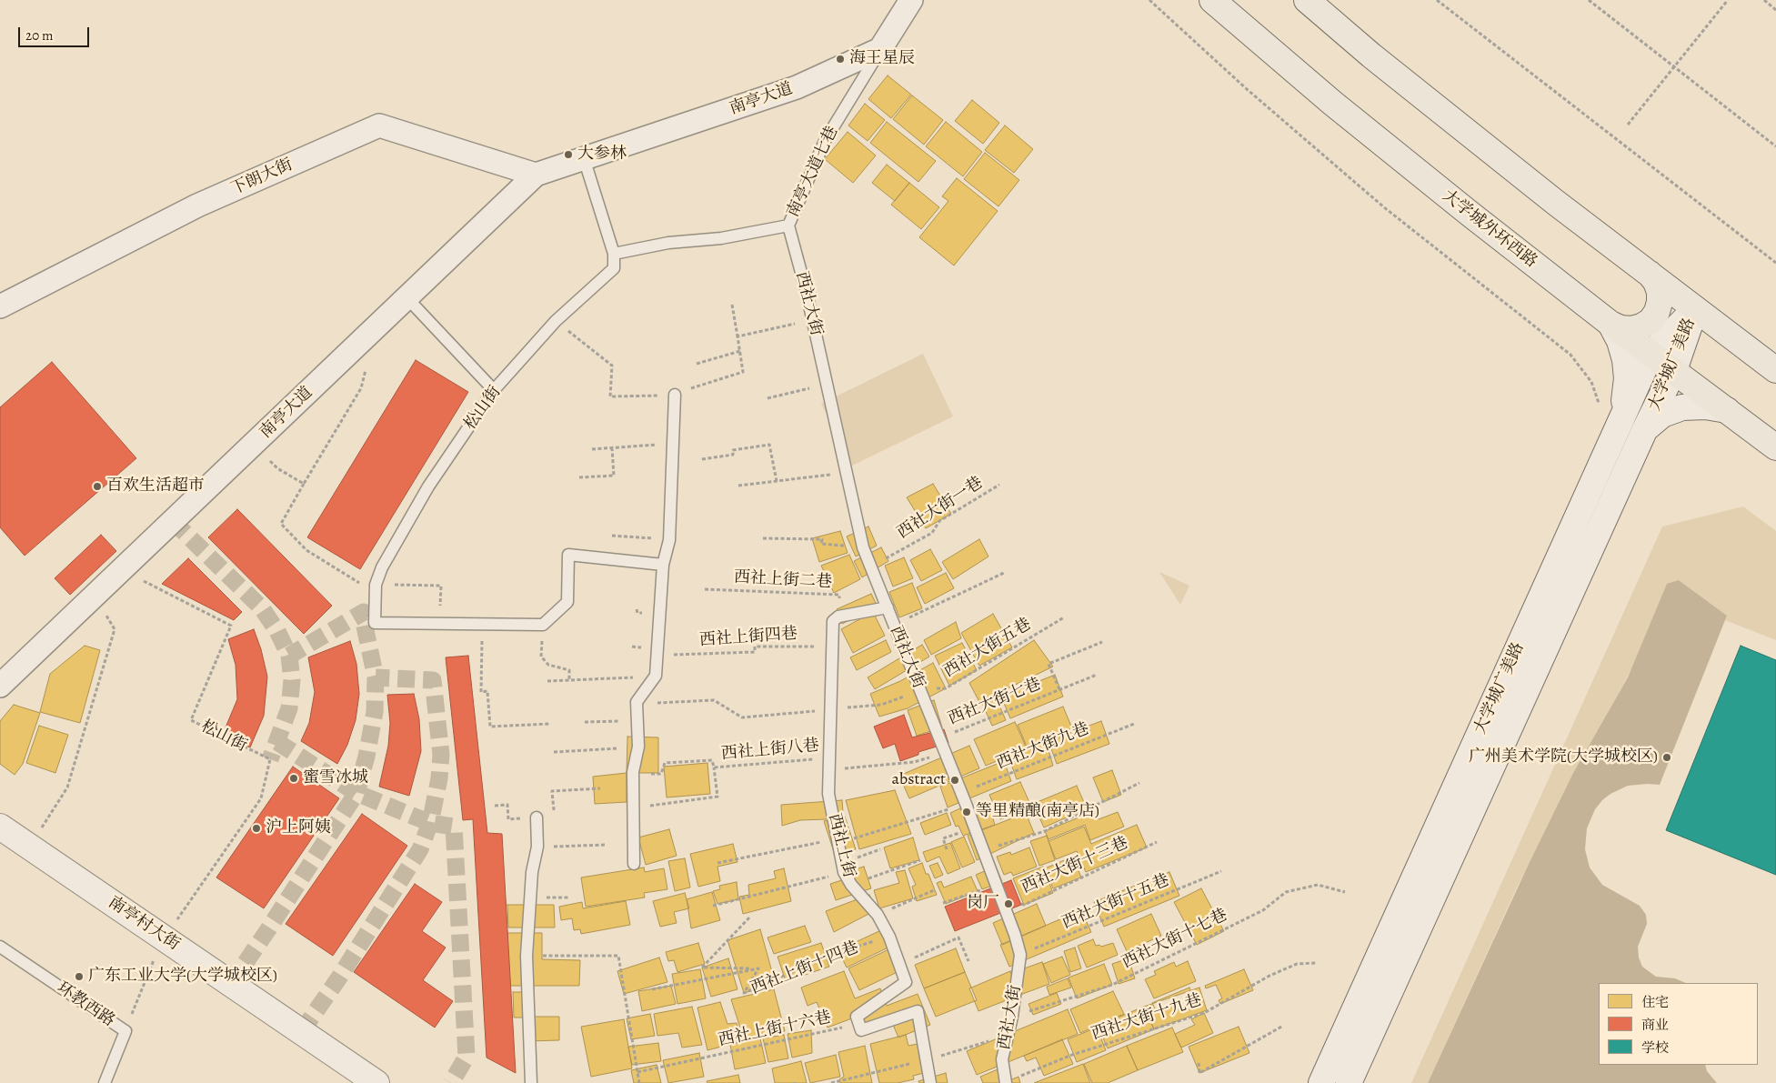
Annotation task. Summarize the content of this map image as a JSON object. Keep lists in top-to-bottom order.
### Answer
{
  "streets": {
    "main road": ["大学城外环西路", "大学城广美路", "南亭村大街"],
    "street": ["南亭大道", "下朗大街"],
    "lane": [
      "南亭大道七巷",
      "西社大街",
      "松山街",
      "西社上街",
      "环教西路"
    ],
    "path": [
      "西社大街一巷",
      "西社上街二巷",
      "西社上街四巷",
      "西社大街五巷",
      "西社大街七巷",
      "西社大街九巷",
      "西社上街八巷",
      "西社大街十三巷",
      "西社大街十五巷",
      "西社大街十七巷",
      "西社上街十四巷",
      "西社大街十九巷",
      "西社上街十六巷"
    ]
  },
  "crossings": [
    ["南亭大道", "南亭大道七巷"],
    ["南亭大道", "下朗大街"],
    ["南亭大道", "松山街"],
    ["南亭大道七巷", "西社大街"],
    ["大学城外环西路", "大学城广美路"],
    ["西社大街", "西社大街一巷"],
    ["西社大街", "西社大街五巷"],
    ["西社大街", "西社大街七巷"],
    ["西社大街", "西社大街九巷"],
    ["西社大街", "西社大街十三巷"],
    ["西社大街", "西社大街十五巷"],
    ["西社大街", "西社大街十七巷"],
    ["西社大街", "西社大街十九巷"],
    ["松山街", "南亭村大街"],
    ["西社上街二巷", "西社上街"],
    ["西社上街四巷", "西社上街"],
    ["西社上街八巷", "西社上街"],
    ["西社上街", "西社上街十四巷"]
  ],
  "places": [
    "海王星辰",
    "大参林",
    "百欢生活超市",
    "广州美术学院(大学城校区)",
    "蜜雪冰城",
    "abstract",
    "等里精酿(南亭店)",
    "沪上阿姨",
    "岗厂",
    "广东工业大学(大学城校区)"
  ],
  "legend": ["住宅", "商业", "学校"],
  "scale_bar": "20 m"
}
